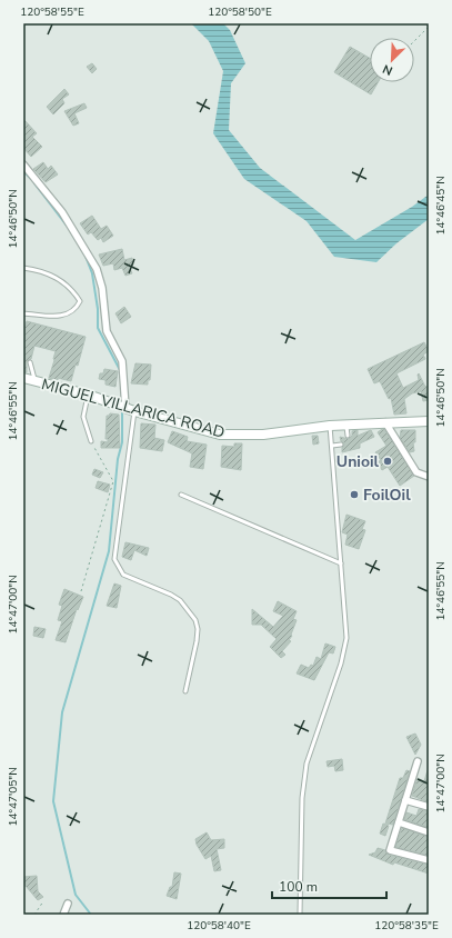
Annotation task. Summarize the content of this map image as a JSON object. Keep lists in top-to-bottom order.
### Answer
{
  "streets": {
    "main road": ["MIGUEL VILLARICA ROAD"]
  },
  "places": ["Unioil", "FoilOil"],
  "scale_bar": "100 m",
  "north": "bottom left",
  "coordinates": [
    "120°58'55\"E",
    "120°58'50\"E",
    "14°46'45\"N",
    "14°46'50\"N",
    "14°46'55\"N",
    "14°47'00\"N",
    "14°47'05\"N",
    "120°58'40\"E",
    "120°58'35\"E"
  ]
}
